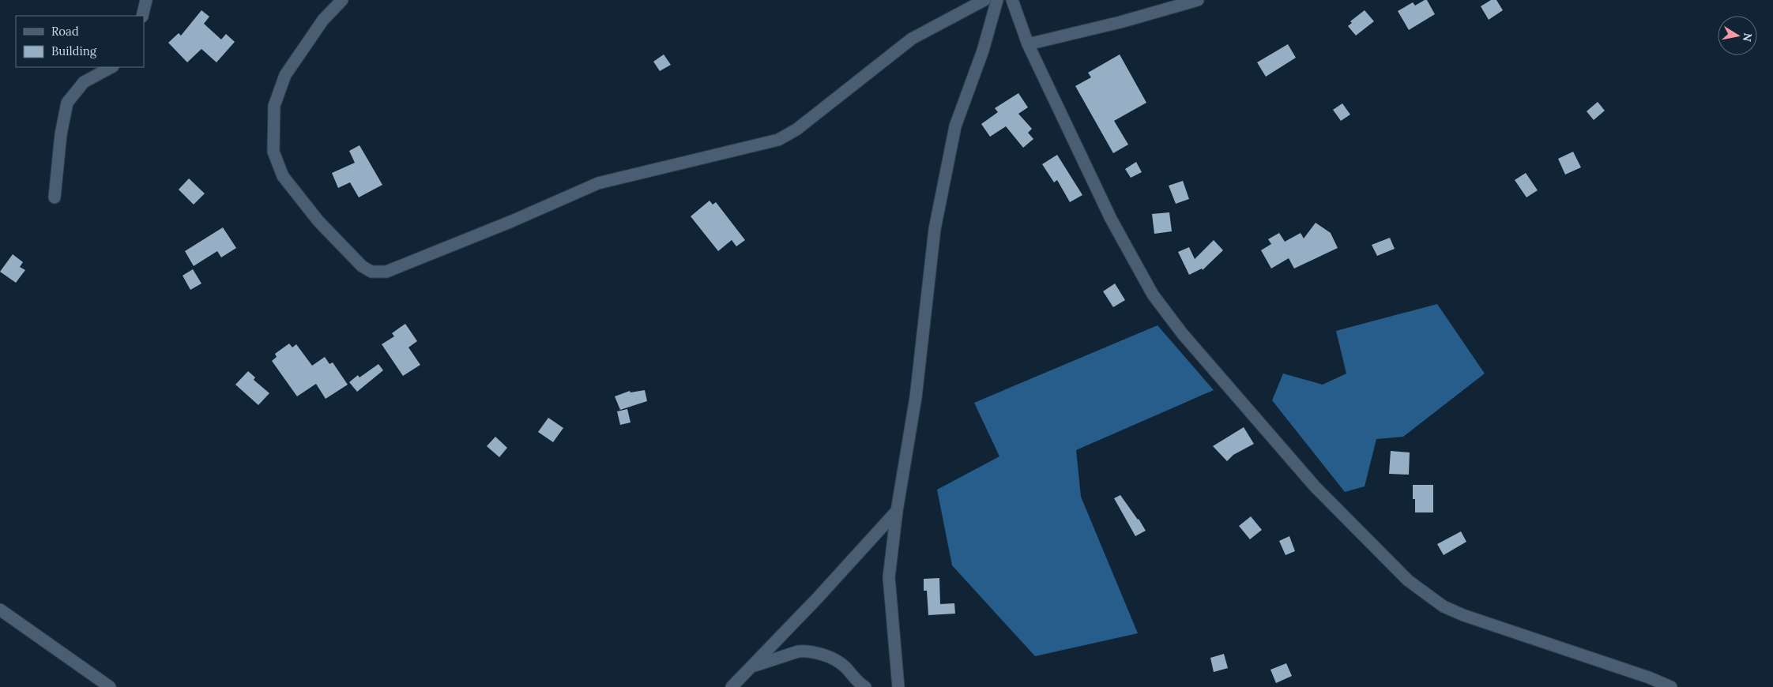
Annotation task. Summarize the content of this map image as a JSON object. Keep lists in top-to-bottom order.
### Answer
{
  "legend": ["Road", "Building"],
  "north": "right"
}
